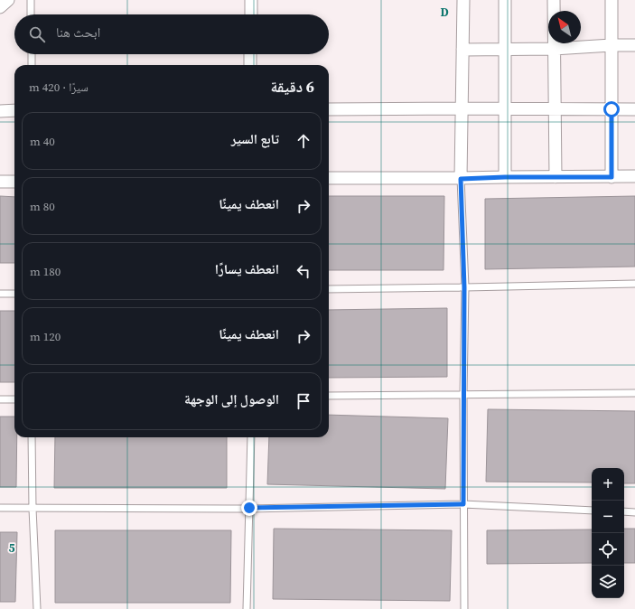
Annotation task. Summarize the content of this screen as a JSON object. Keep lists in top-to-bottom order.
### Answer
{
  "north": "top left",
  "page": {
    "search": "ابحث هنا",
    "heading": ["6 دقيقة", "سيرًا · 420 m"],
    "list": [
      ["تابع السير", "40 m"],
      ["انعطف يمينًا", "80 m"],
      ["انعطف يسارًا", "180 m"],
      ["انعطف يمينًا", "120 m"],
      "الوصول إلى الوجهة"
    ],
    "map_buttons": ["+", "−"]
  },
  "grid": {
    "columns": ["D"],
    "rows": ["5"]
  }
}
